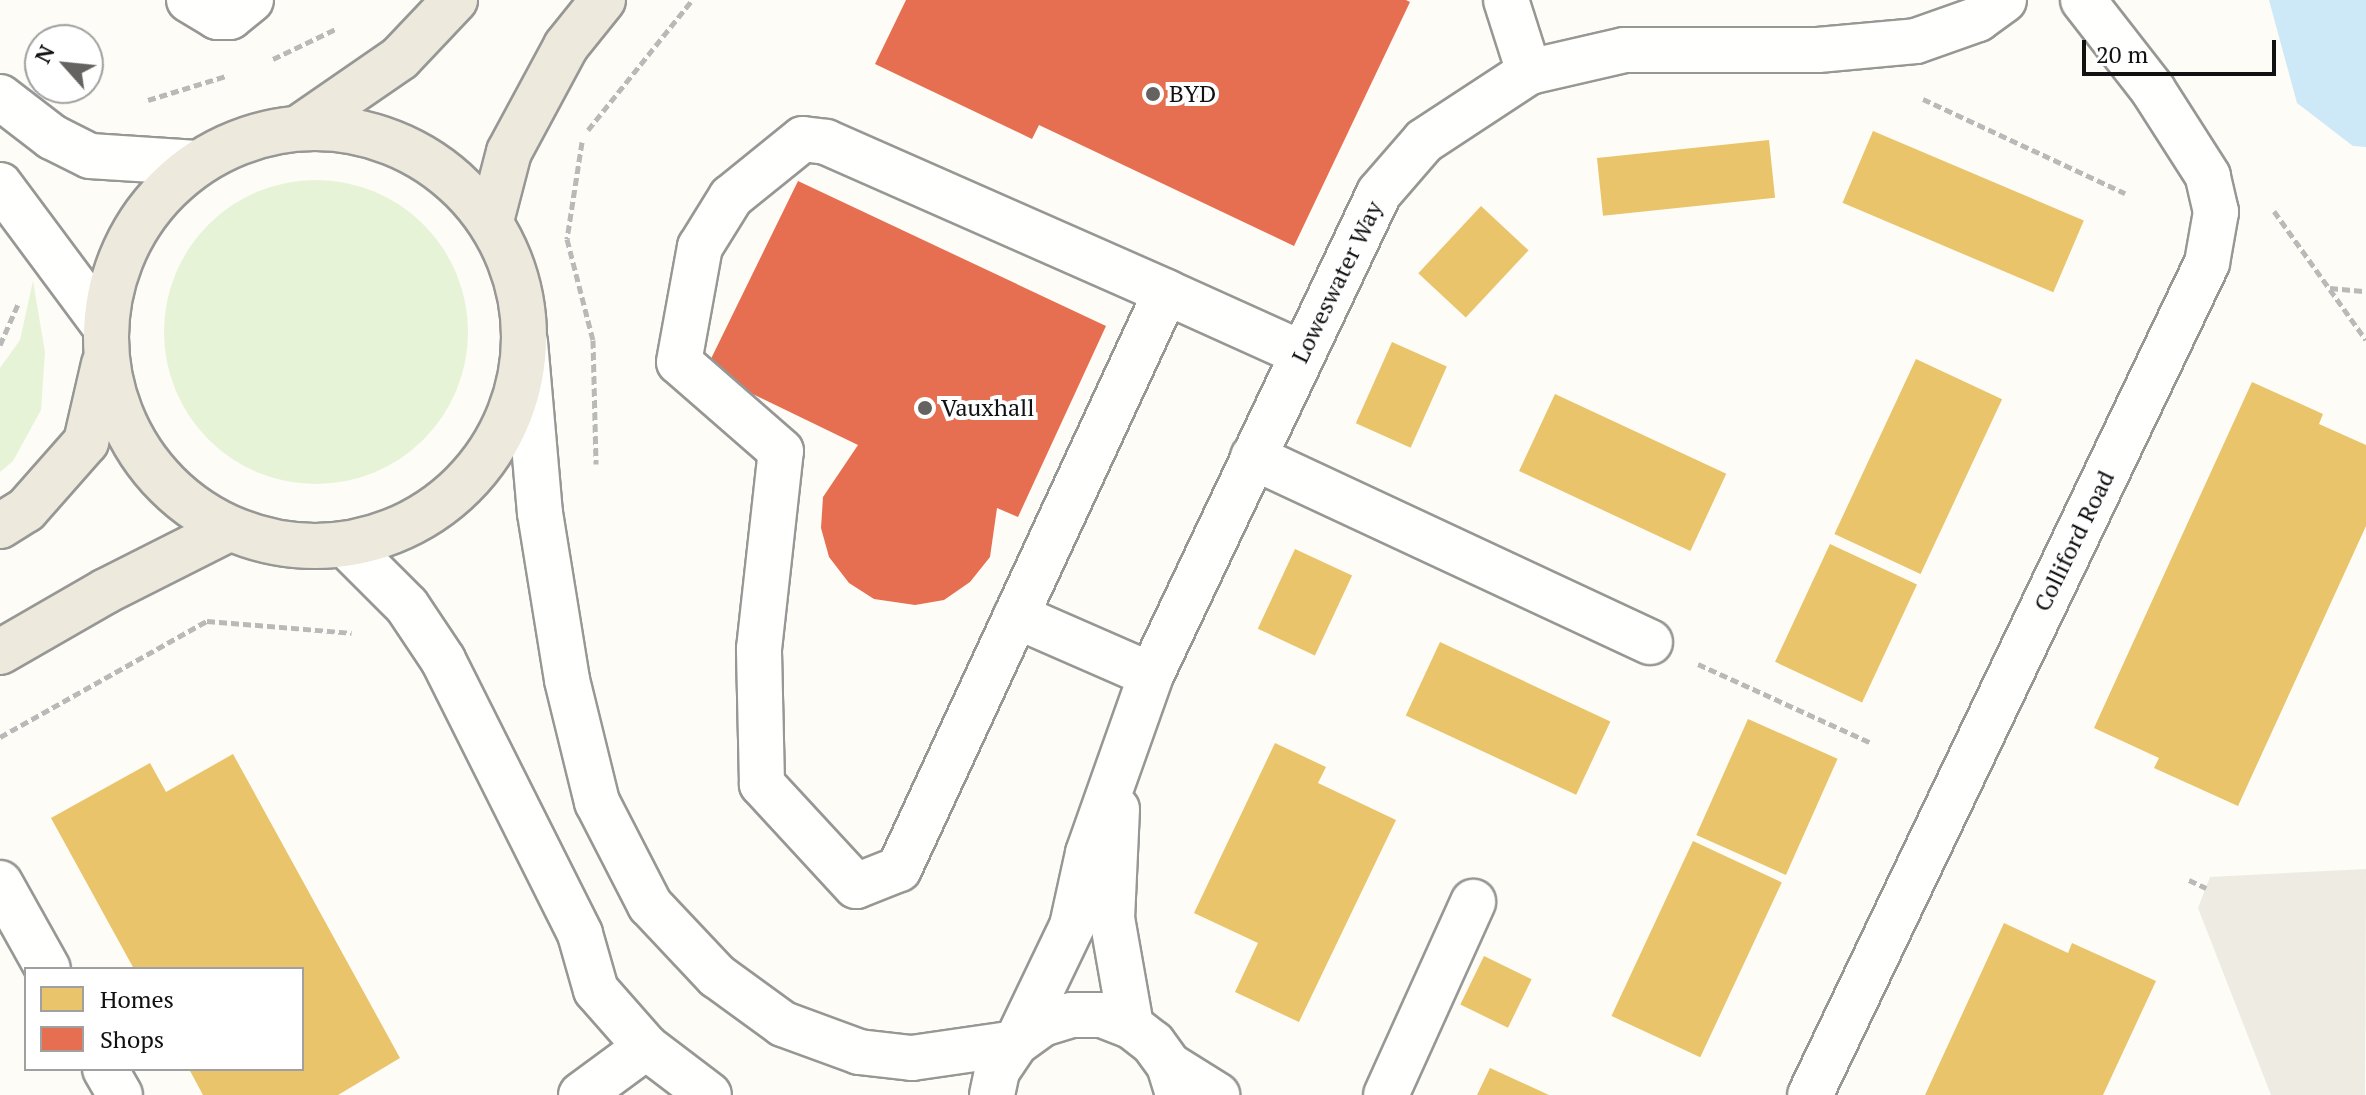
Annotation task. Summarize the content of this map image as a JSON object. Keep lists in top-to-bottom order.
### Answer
{
  "streets": {
    "street": ["Loweswater Way", "Colliford Road"]
  },
  "places": ["BYD", "Vauxhall"],
  "legend": ["Homes", "Shops"],
  "scale_bar": "20 m",
  "north": "top left"
}
